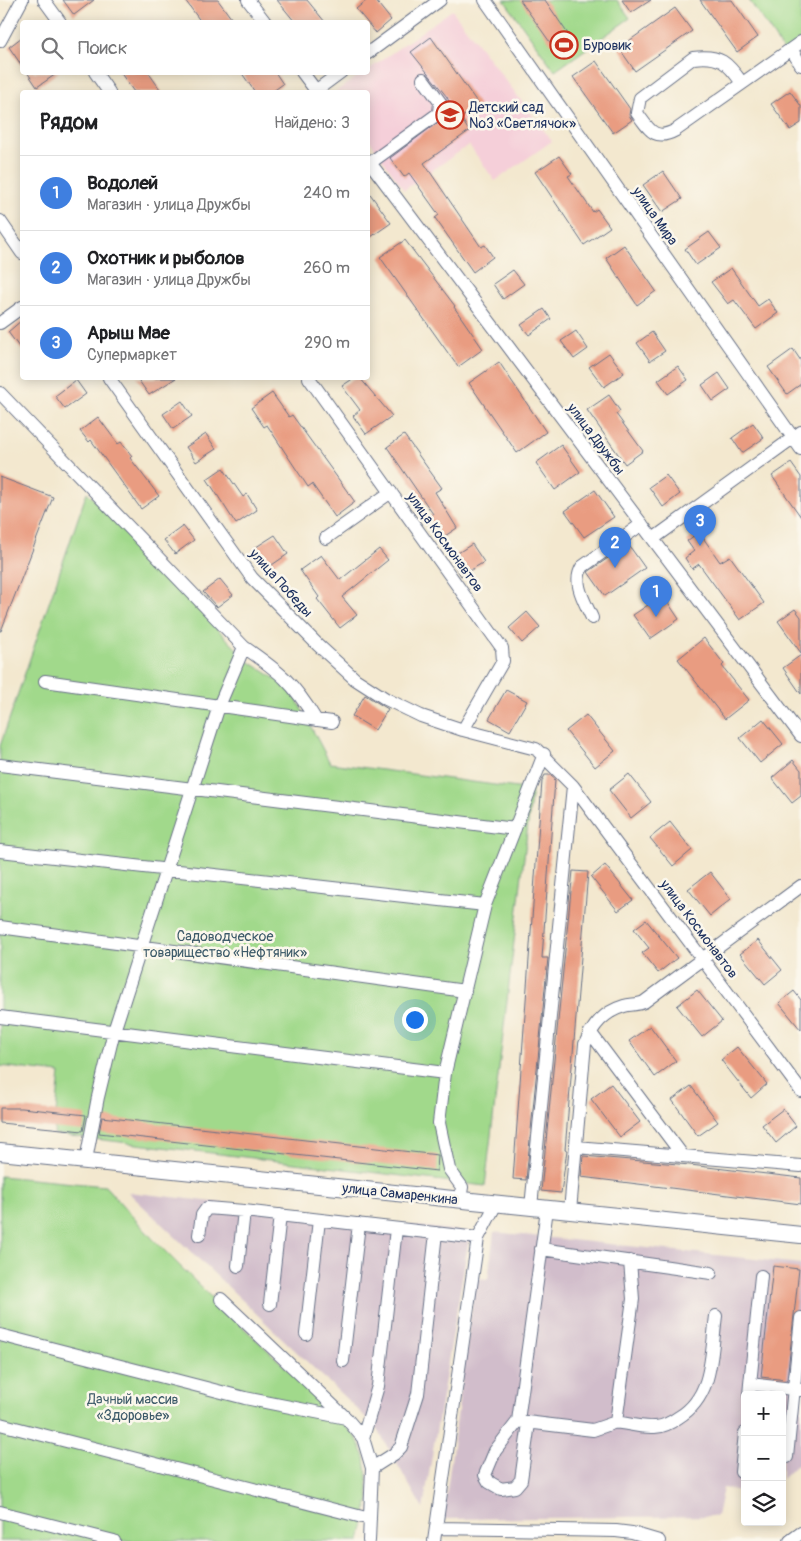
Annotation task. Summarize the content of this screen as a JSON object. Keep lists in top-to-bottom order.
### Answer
{
  "streets": {
    "main road": ["улица Самаренкина"],
    "street": [
      "улица Мира",
      "улица Дружбы",
      "улица Космонавтов",
      "улица Победы"
    ]
  },
  "crossings": [
    ["улица Космонавтов", "улица Победы"]
  ],
  "parks": ["Садоводческое товарищество «Нефтяник»", "Дачный массив «Здоровье»"],
  "places": {
    "sports": ["Буровик"],
    "school or university": ["Детский сад №3 «Светлячок»"]
  },
  "page": {
    "search": "Поиск",
    "heading": ["Рядом", "Найдено: 3"],
    "list": [
      {
        "mark": "1",
        "name": "Водолей",
        "note": "Магазин · улица Дружбы",
        "value": "240 m"
      },
      {
        "mark": "2",
        "name": "Охотник и рыболов",
        "note": "Магазин · улица Дружбы",
        "value": "260 m"
      },
      {
        "mark": "3",
        "name": "Арыш Мае",
        "note": "Супермаркет",
        "value": "290 m"
      }
    ],
    "pins": ["3", "2", "1"],
    "map_buttons": ["+", "−"]
  }
}
